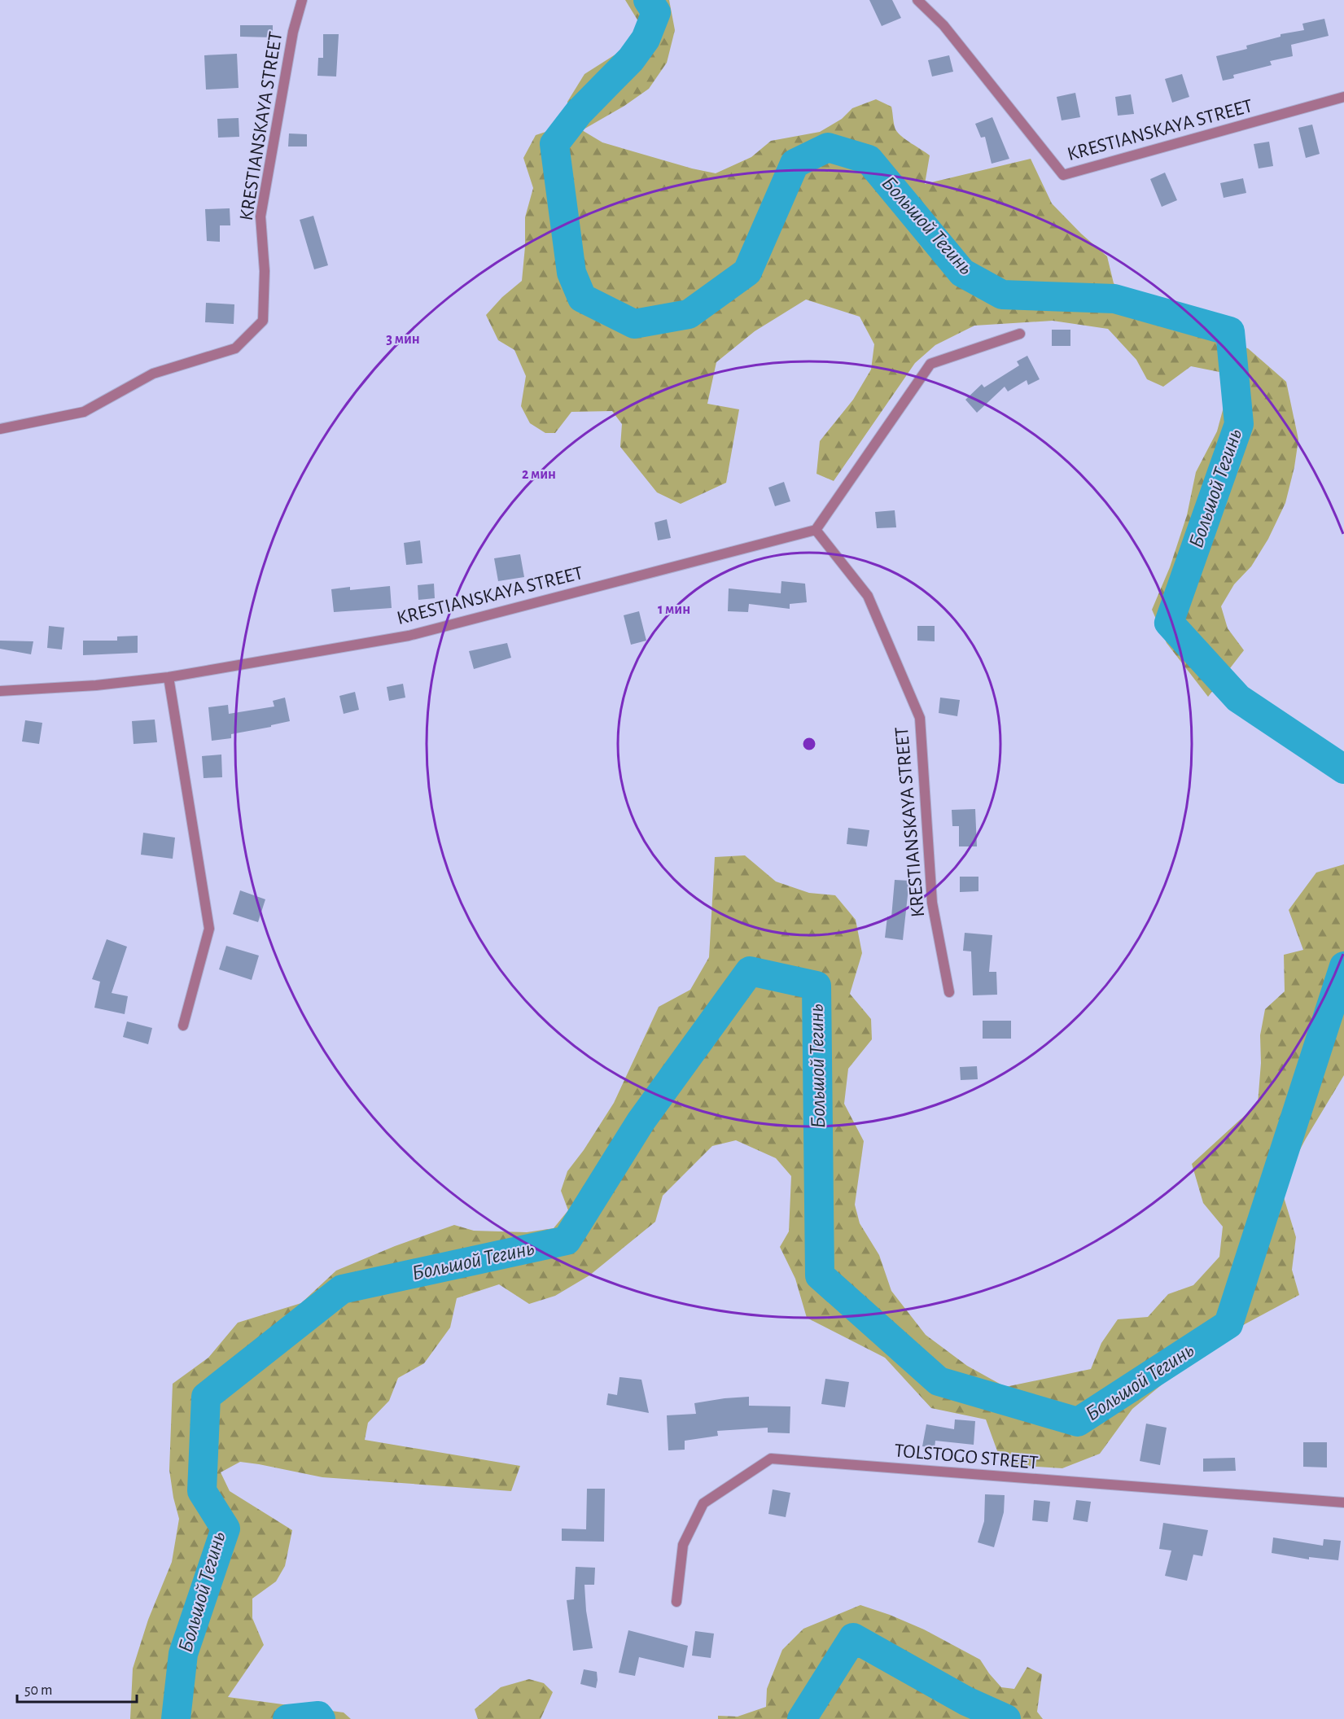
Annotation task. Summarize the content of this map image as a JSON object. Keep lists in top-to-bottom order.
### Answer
{
  "streets": {
    "street": ["KRESTIANSKAYA STREET", "TOLSTOGO STREET"]
  },
  "water": ["Большой Тегинь"],
  "scale_bar": "50 m",
  "rings": ["3 мин", "2 мин", "1 мин"]
}
